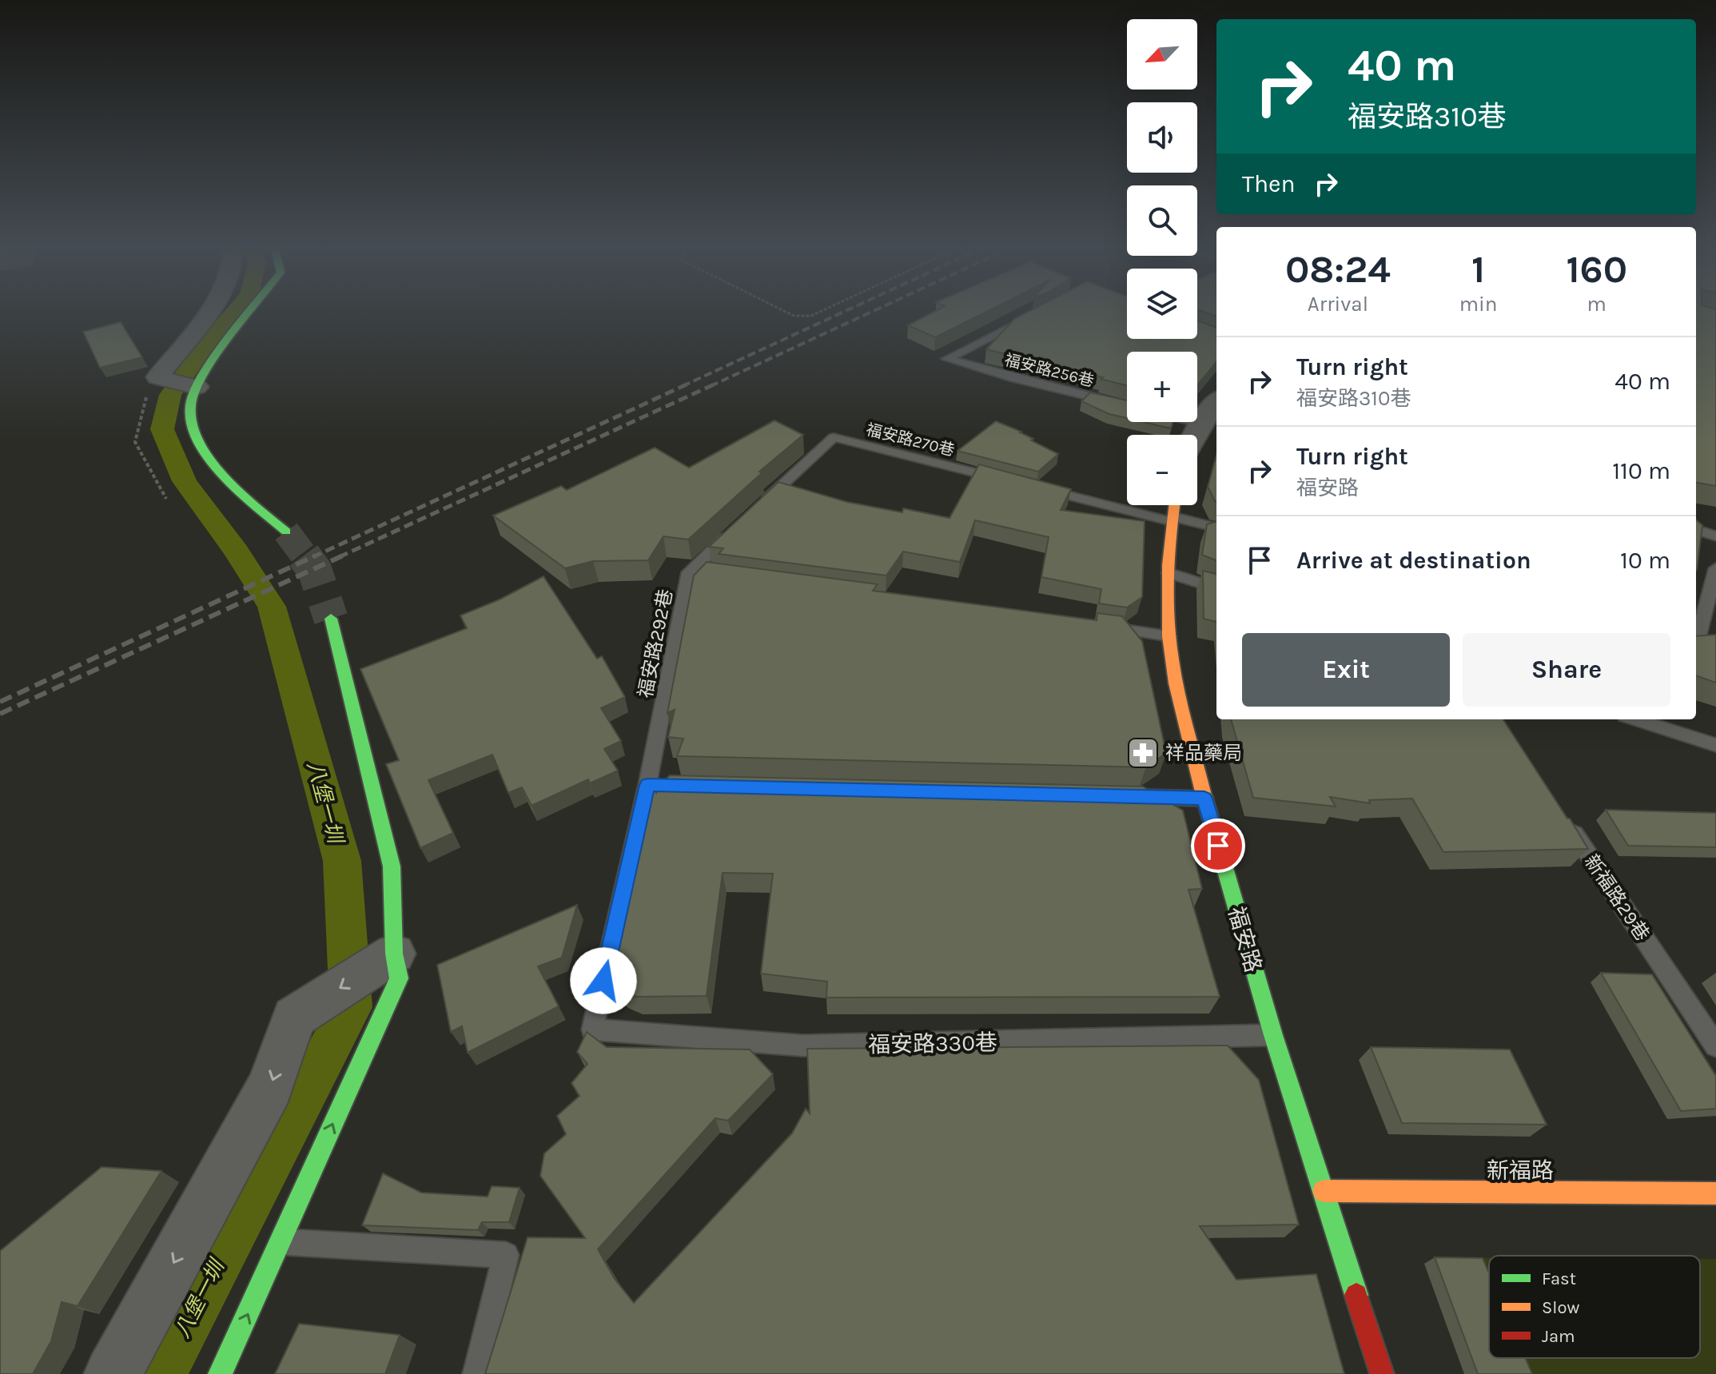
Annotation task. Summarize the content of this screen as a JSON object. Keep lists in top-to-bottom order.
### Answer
{
  "streets": {
    "street": ["福安路", "新福路"],
    "lane": [
      "福安路256巷",
      "福安路270巷",
      "福安路292巷",
      "新福路29巷",
      "福安路330巷"
    ]
  },
  "crossings": [
    ["福安路292巷", "福安路330巷"],
    ["福安路", "福安路330巷"],
    ["福安路", "新福路"]
  ],
  "water": ["八堡一圳"],
  "places": {
    "pharmacy": ["祥品藥局"]
  },
  "legend": ["Fast", "Slow", "Jam"],
  "north": "bottom left",
  "page": {
    "map_buttons": ["+", "−"],
    "turn": ["40 m", "福安路310巷"],
    "then": "Then",
    "eta": [
      "08:24",
      "Arrival",
      "1",
      "min",
      "160",
      "m"
    ],
    "list": [
      {
        "name": "Turn right",
        "note": "福安路310巷",
        "value": "40 m"
      },
      {
        "name": "Turn right",
        "note": "福安路",
        "value": "110 m"
      },
      {
        "name": "Arrive at destination",
        "value": "10 m"
      }
    ],
    "buttons": ["Exit", "Share"]
  }
}
